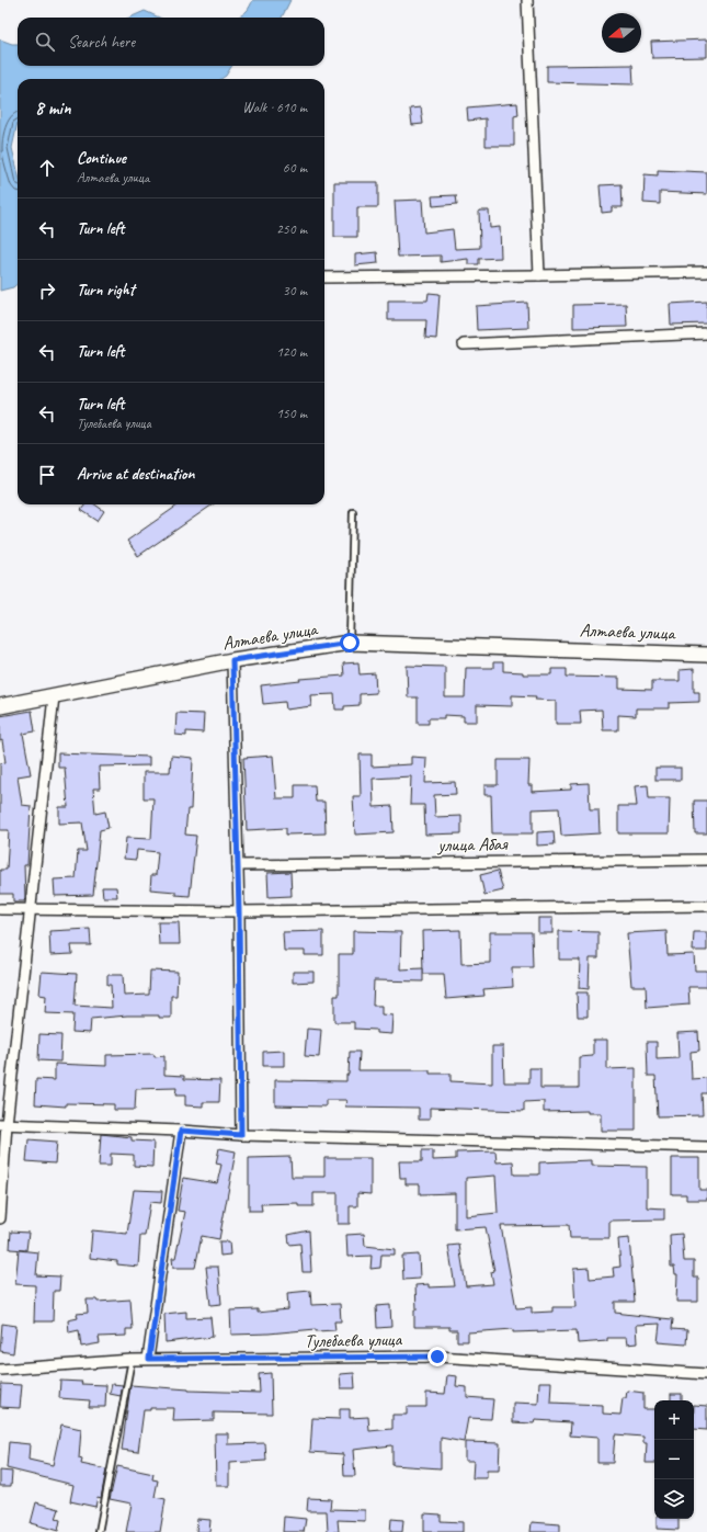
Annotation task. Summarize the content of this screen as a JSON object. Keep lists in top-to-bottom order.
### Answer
{
  "streets": {
    "main road": ["Алтаева улица"],
    "street": ["улица Абая", "Тулебаева улица"]
  },
  "north": "left",
  "page": {
    "search": "Search here",
    "heading": ["8 min", "Walk · 610 m"],
    "list": [
      ["Continue", "Алтаева улица", "60 m"],
      ["Turn left", "250 m"],
      ["Turn right", "30 m"],
      ["Turn left", "120 m"],
      ["Turn left", "Тулебаева улица", "150 m"],
      "Arrive at destination"
    ],
    "map_buttons": ["+", "−"]
  }
}
